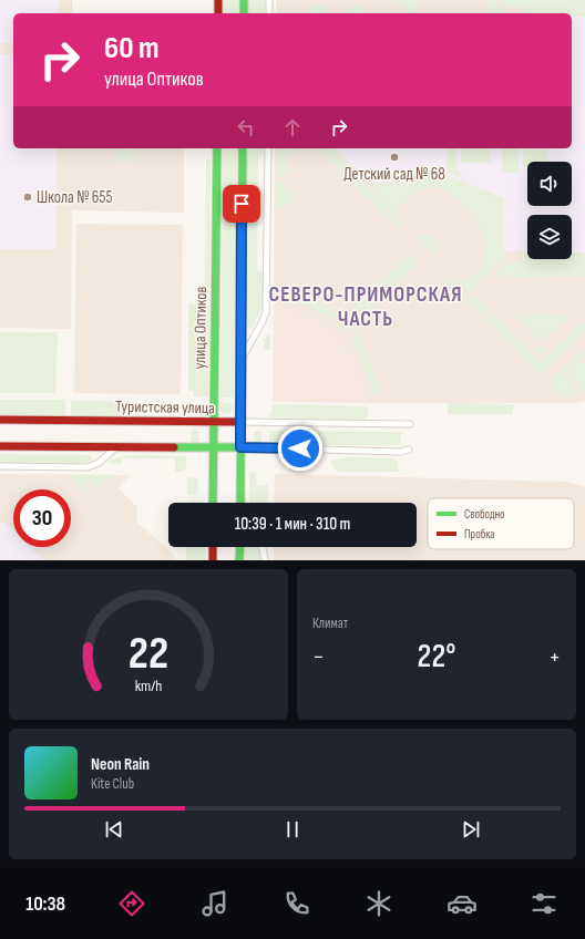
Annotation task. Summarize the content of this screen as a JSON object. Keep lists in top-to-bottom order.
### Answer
{
  "streets": {
    "street": ["улица Оптиков", "Туристская улица"]
  },
  "crossings": [
    ["улица Оптиков", "Туристская улица"]
  ],
  "districts": ["СЕВЕРО-ПРИМОРСКАЯ ЧАСТЬ"],
  "places": ["Детский сад № 68", "Школа № 655"],
  "legend": ["Свободно", "Пробка"],
  "page": {
    "turn": ["60 m", "улица Оптиков"],
    "limit": "30",
    "trip": "10:39 · 1 мин · 310 m",
    "tile": "Климат",
    "heat": ["−", "22°", "+"],
    "song": ["Neon Rain", "Kite Club"],
    "tabs": "10:38",
    "gauge": ["22", "km/h"]
  }
}
